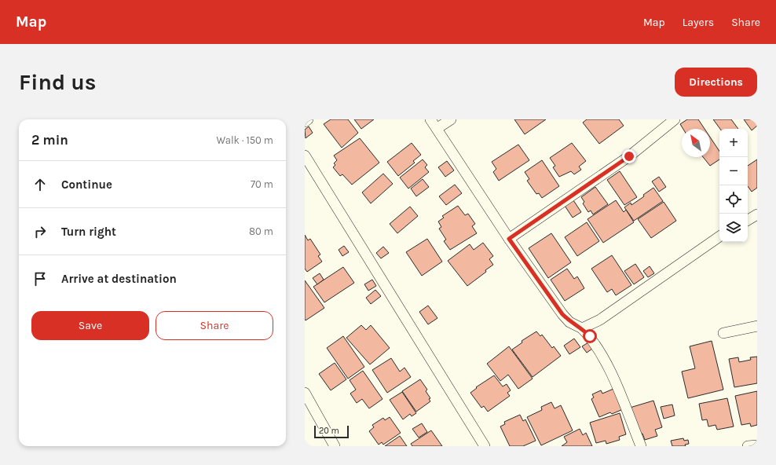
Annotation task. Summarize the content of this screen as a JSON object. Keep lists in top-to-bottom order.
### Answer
{
  "scale_bar": "20 m",
  "north": "top left",
  "page": {
    "header": "Map",
    "nav": ["Map", "Layers", "Share"],
    "buttons": [
      "Directions",
      ["Save", "Share"]
    ],
    "title": "Find us",
    "heading": ["2 min", "Walk · 150 m"],
    "map_buttons": ["+", "−"],
    "list": [
      ["Continue", "70 m"],
      ["Turn right", "80 m"],
      "Arrive at destination"
    ],
    "scale": "20 m"
  }
}
